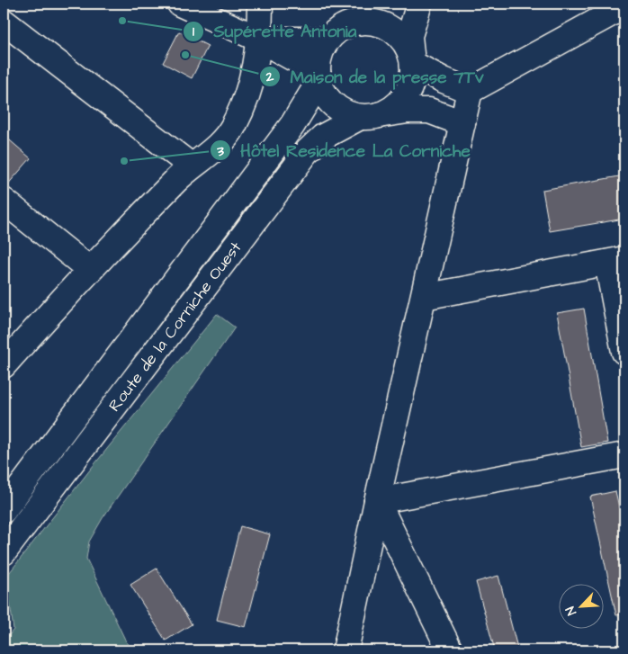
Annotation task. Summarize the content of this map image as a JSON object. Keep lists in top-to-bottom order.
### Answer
{
  "streets": {
    "main road": ["Route de la Corniche Ouest"]
  },
  "places": ["Supérette Antonia", "Maison de la presse 7Tv", "Hôtel Residence La Corniche"],
  "north": "bottom left"
}
